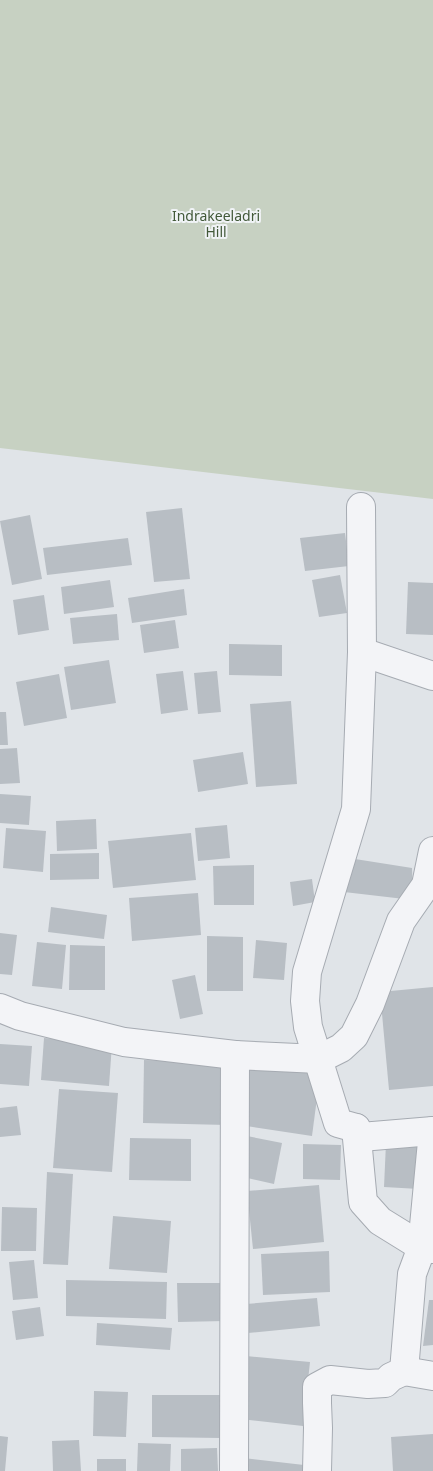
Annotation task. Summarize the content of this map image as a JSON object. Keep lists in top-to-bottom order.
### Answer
{
  "parks": ["Indrakeeladri Hill"]
}
